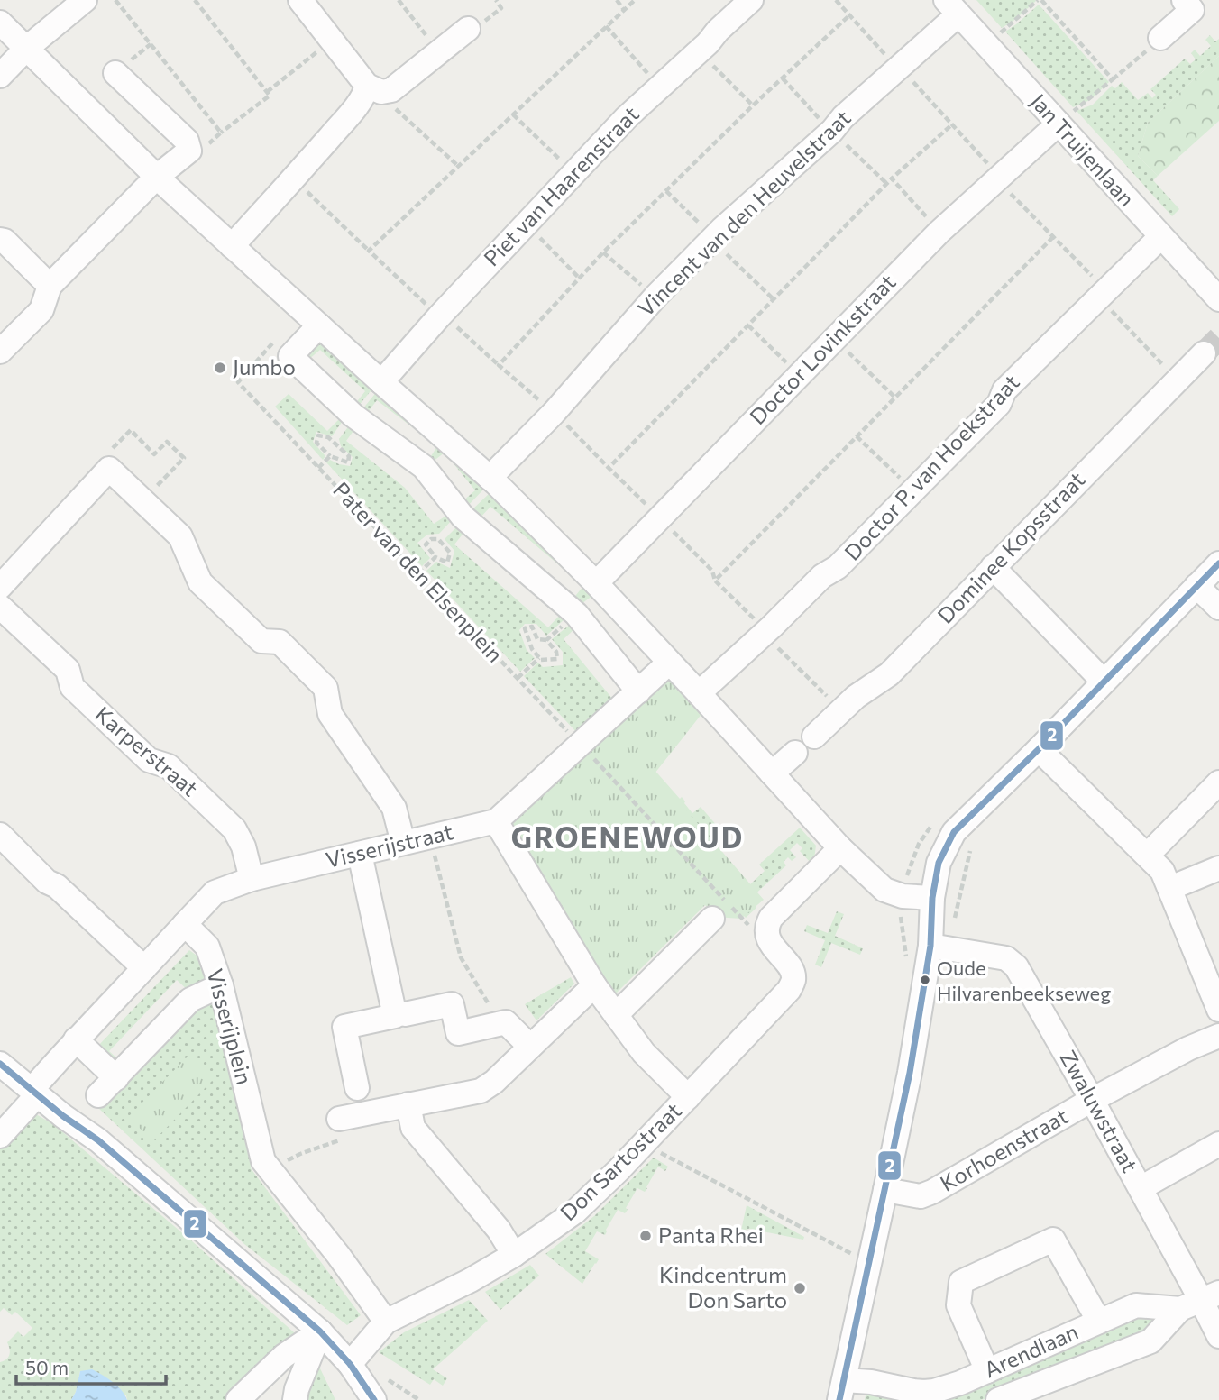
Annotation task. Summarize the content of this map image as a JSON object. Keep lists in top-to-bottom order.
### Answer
{
  "streets": {
    "street": [
      "Jan Truijenlaan",
      "Piet van Haarenstraat",
      "Vincent van den Heuvelstraat",
      "Doctor Lovinkstraat",
      "Doctor P. van Hoekstraat",
      "Dominee Kopsstraat",
      "Karperstraat",
      "Visserijstraat",
      "Visserijplein",
      "Zwaluwstraat",
      "Korhoenstraat",
      "Don Sartostraat",
      "Arendlaan"
    ],
    "path": ["Pater van den Elsenplein"]
  },
  "crossings": [
    ["Jan Truijenlaan", "Vincent van den Heuvelstraat"],
    ["Jan Truijenlaan", "Doctor Lovinkstraat"],
    ["Jan Truijenlaan", "Doctor P. van Hoekstraat"],
    ["Pater van den Elsenplein", "Visserijstraat"],
    ["Pater van den Elsenplein", "Don Sartostraat"],
    ["Karperstraat", "Visserijstraat"],
    ["Visserijstraat", "Visserijplein"],
    ["Visserijplein", "Don Sartostraat"],
    ["Zwaluwstraat", "Korhoenstraat"],
    ["Zwaluwstraat", "Arendlaan"]
  ],
  "districts": ["GROENEWOUD"],
  "places": [
    "Jumbo",
    "Oude Hilvarenbeekseweg",
    "Panta Rhei",
    "Kindcentrum Don Sarto"
  ],
  "lines": ["transit line 2"],
  "scale_bar": "50 m"
}
